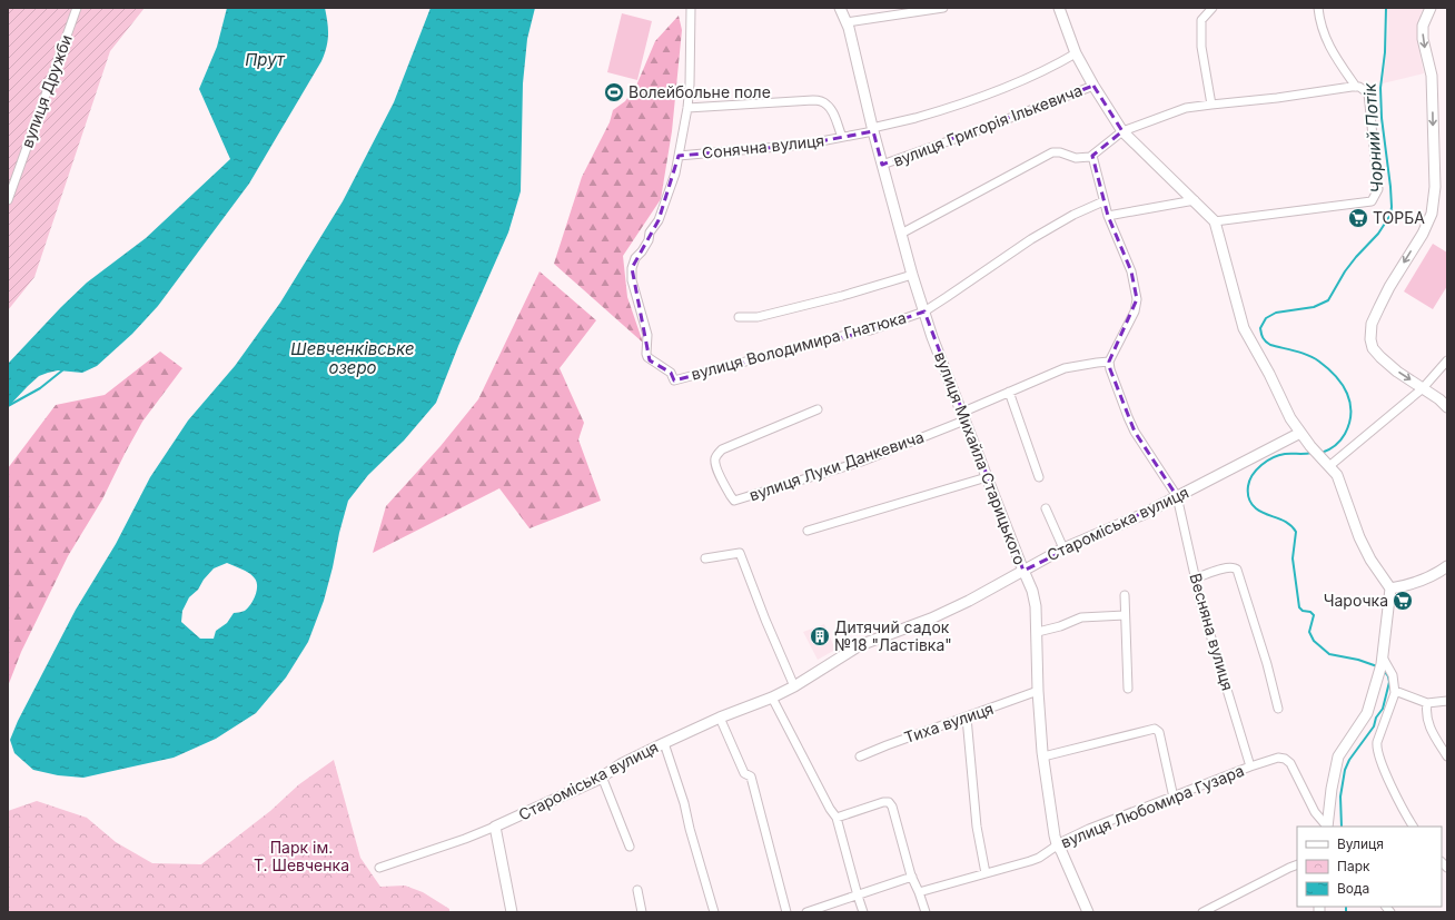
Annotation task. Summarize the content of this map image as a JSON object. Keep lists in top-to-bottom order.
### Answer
{
  "streets": {
    "street": [
      "вулиця Дружби",
      "вулиця Григорія Ількевича",
      "Сонячна вулиця",
      "вулиця Володимира Гнатюка",
      "вулиця Михайла Старицького",
      "вулиця Луки Данкевича",
      "Староміська вулиця",
      "Весняна вулиця",
      "Тиха вулиця",
      "вулиця Любомира Гузара"
    ]
  },
  "crossings": [
    ["вулиця Григорія Ількевича", "вулиця Михайла Старицького"],
    ["Сонячна вулиця", "вулиця Володимира Гнатюка"],
    ["Сонячна вулиця", "вулиця Михайла Старицького"],
    ["вулиця Володимира Гнатюка", "вулиця Михайла Старицького"],
    ["вулиця Михайла Старицького", "вулиця Луки Данкевича"],
    ["вулиця Михайла Старицького", "Староміська вулиця"],
    ["вулиця Михайла Старицького", "Тиха вулиця"],
    ["вулиця Михайла Старицького", "вулиця Любомира Гузара"],
    ["Староміська вулиця", "Весняна вулиця"],
    ["Весняна вулиця", "вулиця Любомира Гузара"]
  ],
  "water": ["Прут", "Чорний Потік", "Шевченківське озеро"],
  "parks": ["Парк ім. Т. Шевченка"],
  "places": {
    "sports": ["Волейбольне поле"],
    "supermarket": ["ТОРБА", "Чарочка"],
    "building": ["Дитячий садок №18 \"Ластівка\""]
  },
  "legend": ["Вулиця", "Парк", "Вода"]
}
